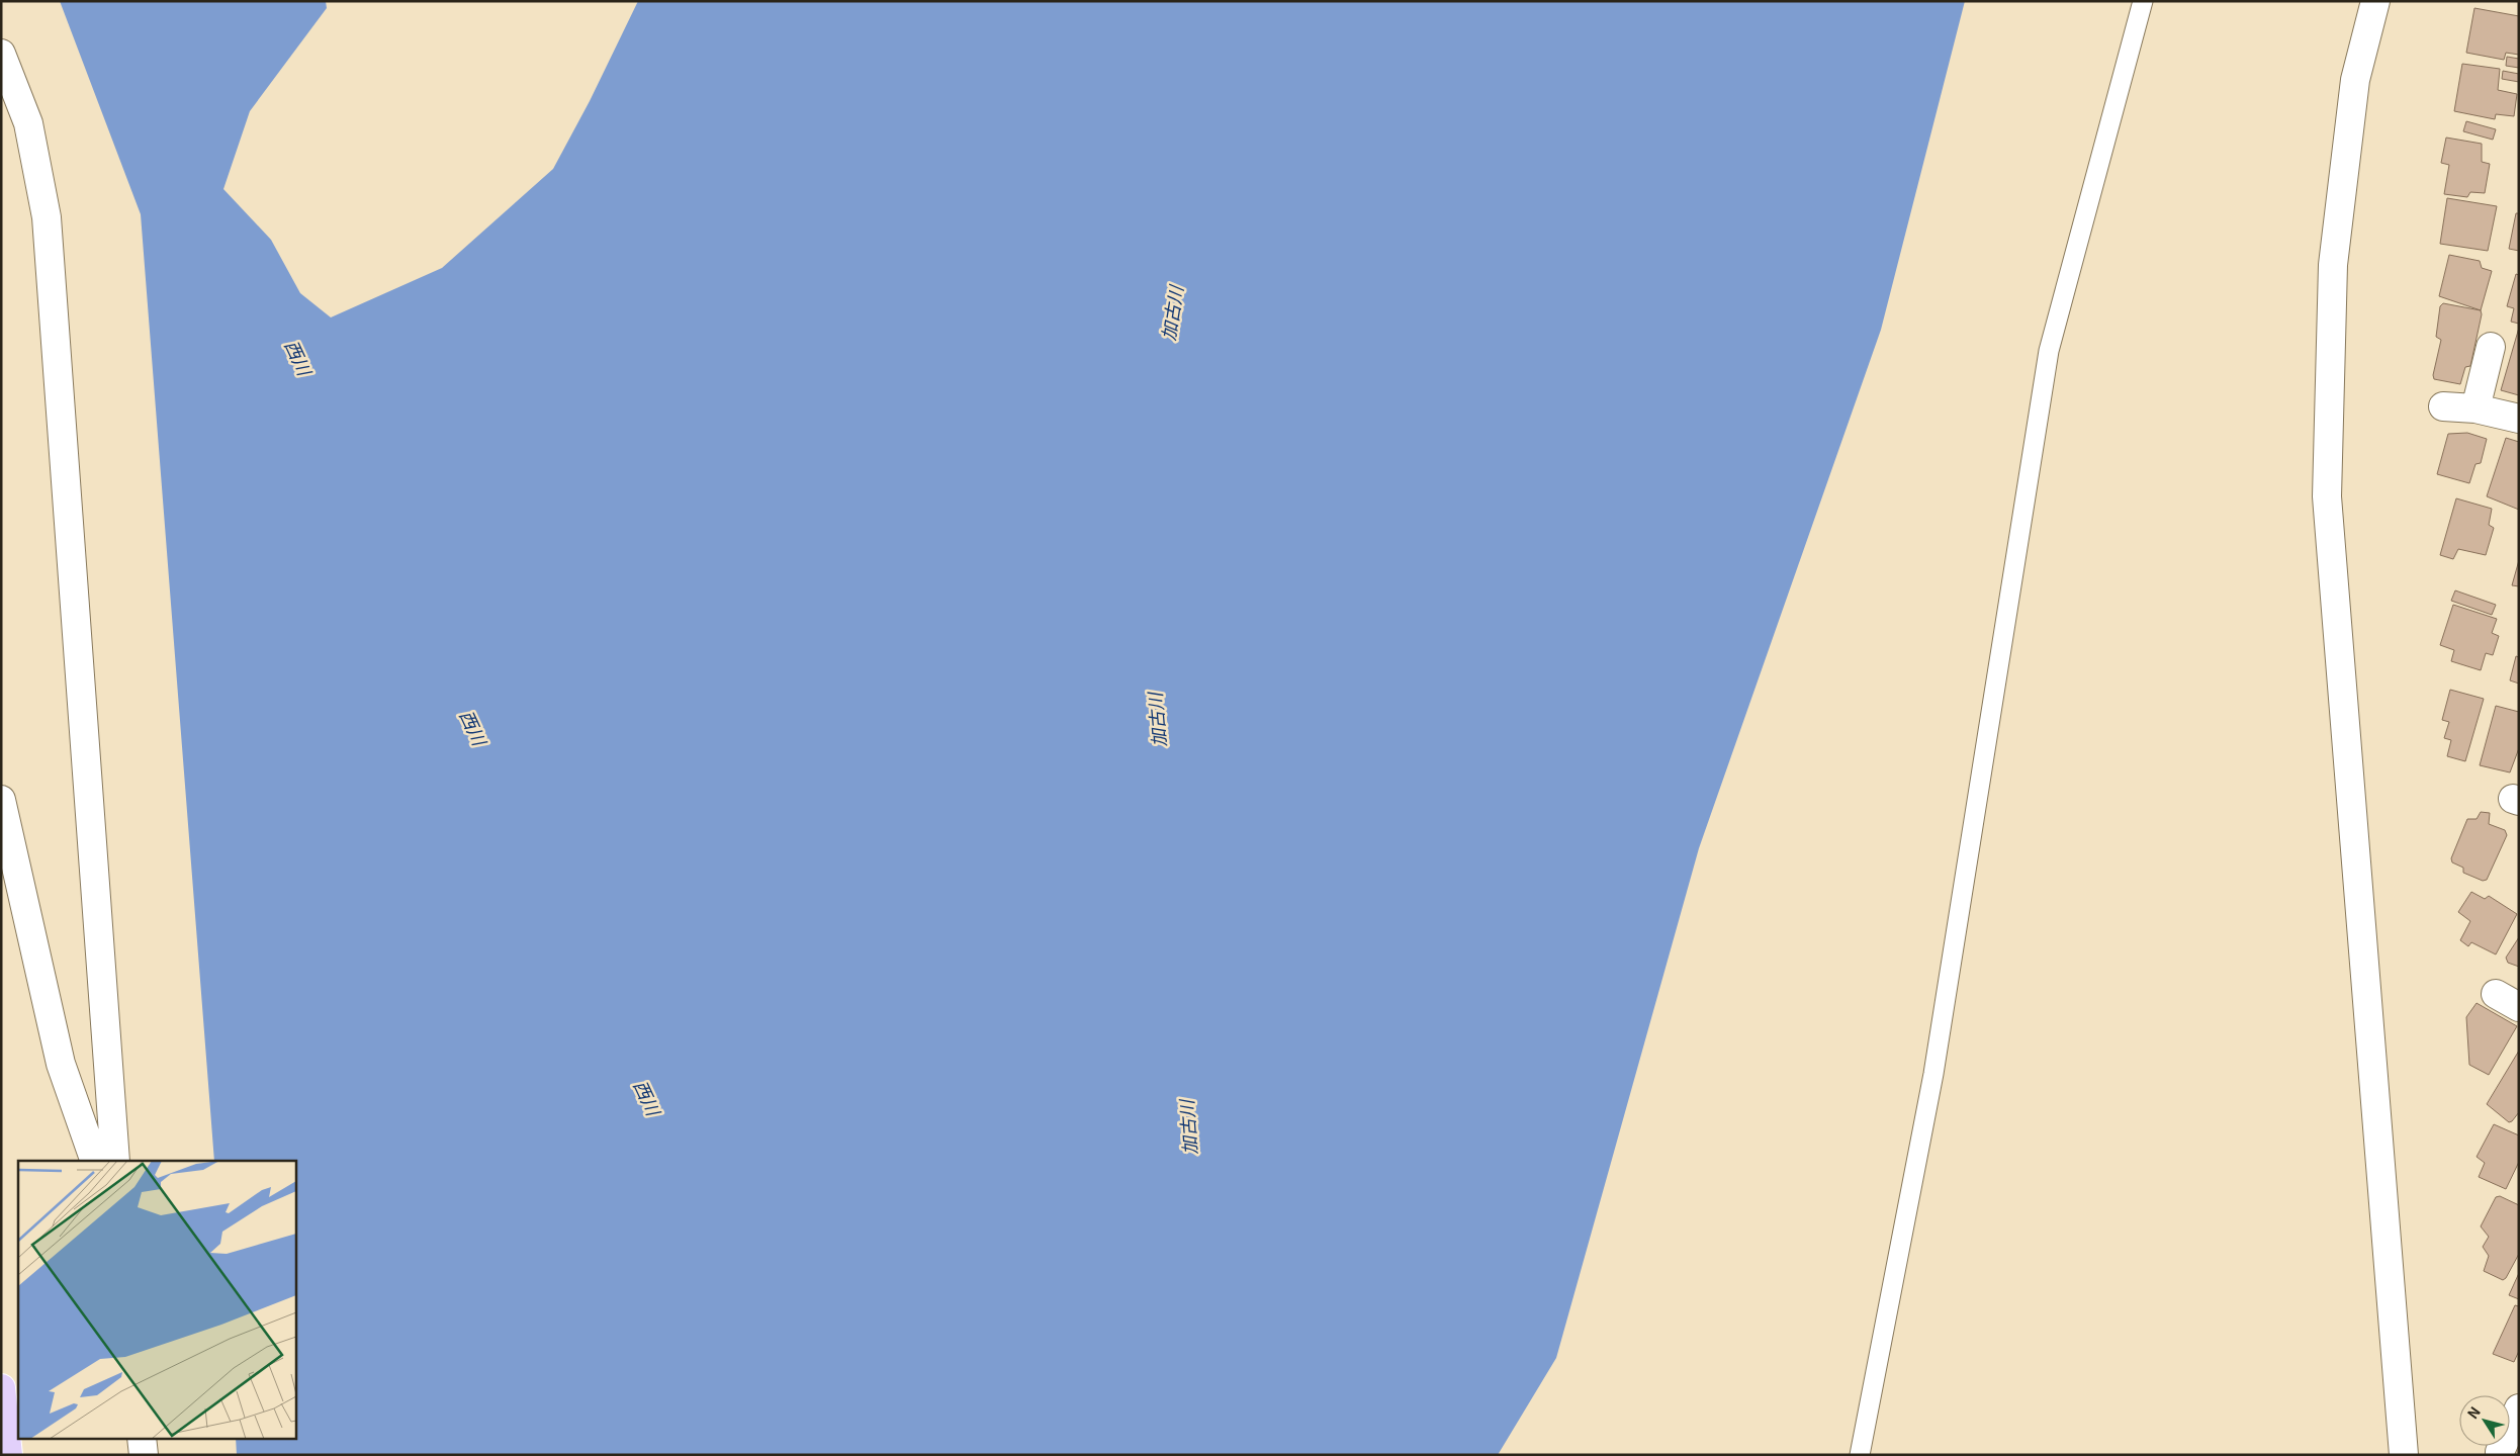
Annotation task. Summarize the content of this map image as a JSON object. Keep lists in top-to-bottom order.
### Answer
{
  "water": ["加古川", "西川"],
  "north": "top left"
}
